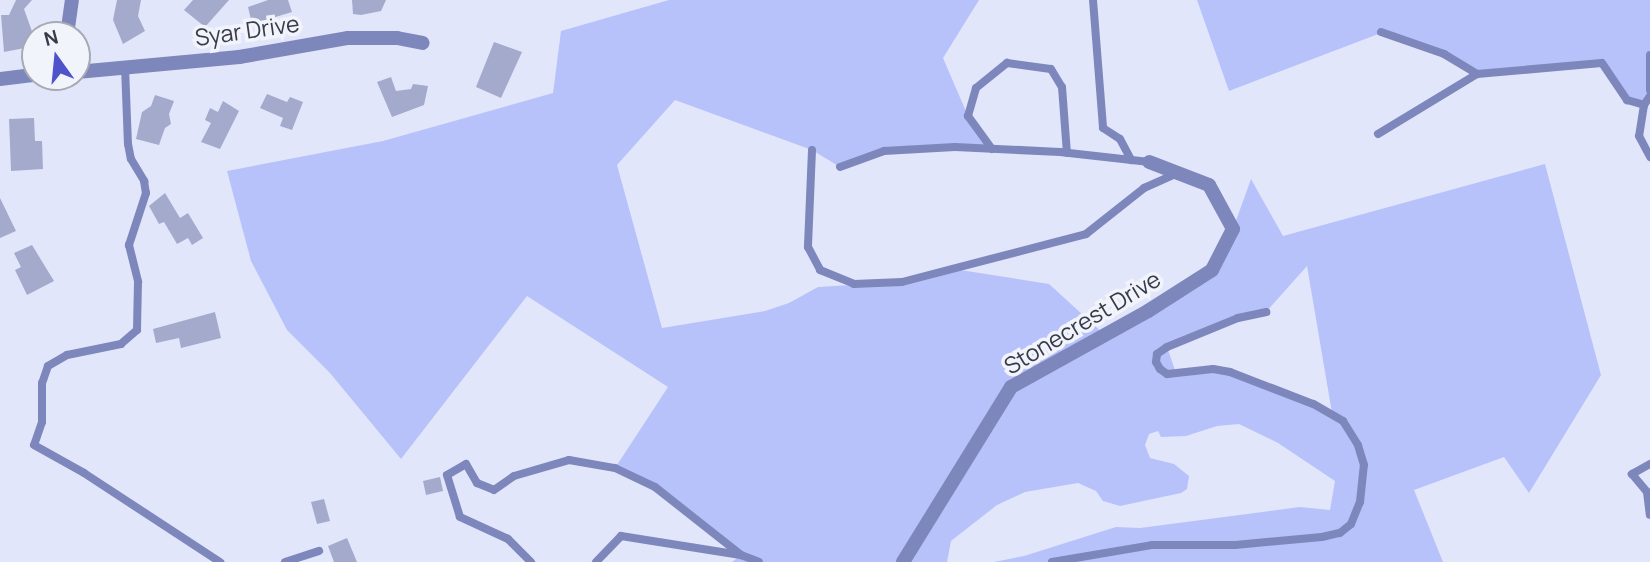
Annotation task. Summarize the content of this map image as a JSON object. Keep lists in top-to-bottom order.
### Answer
{
  "streets": {
    "street": ["Syar Drive", "Stonecrest Drive"]
  },
  "north": "top"
}
